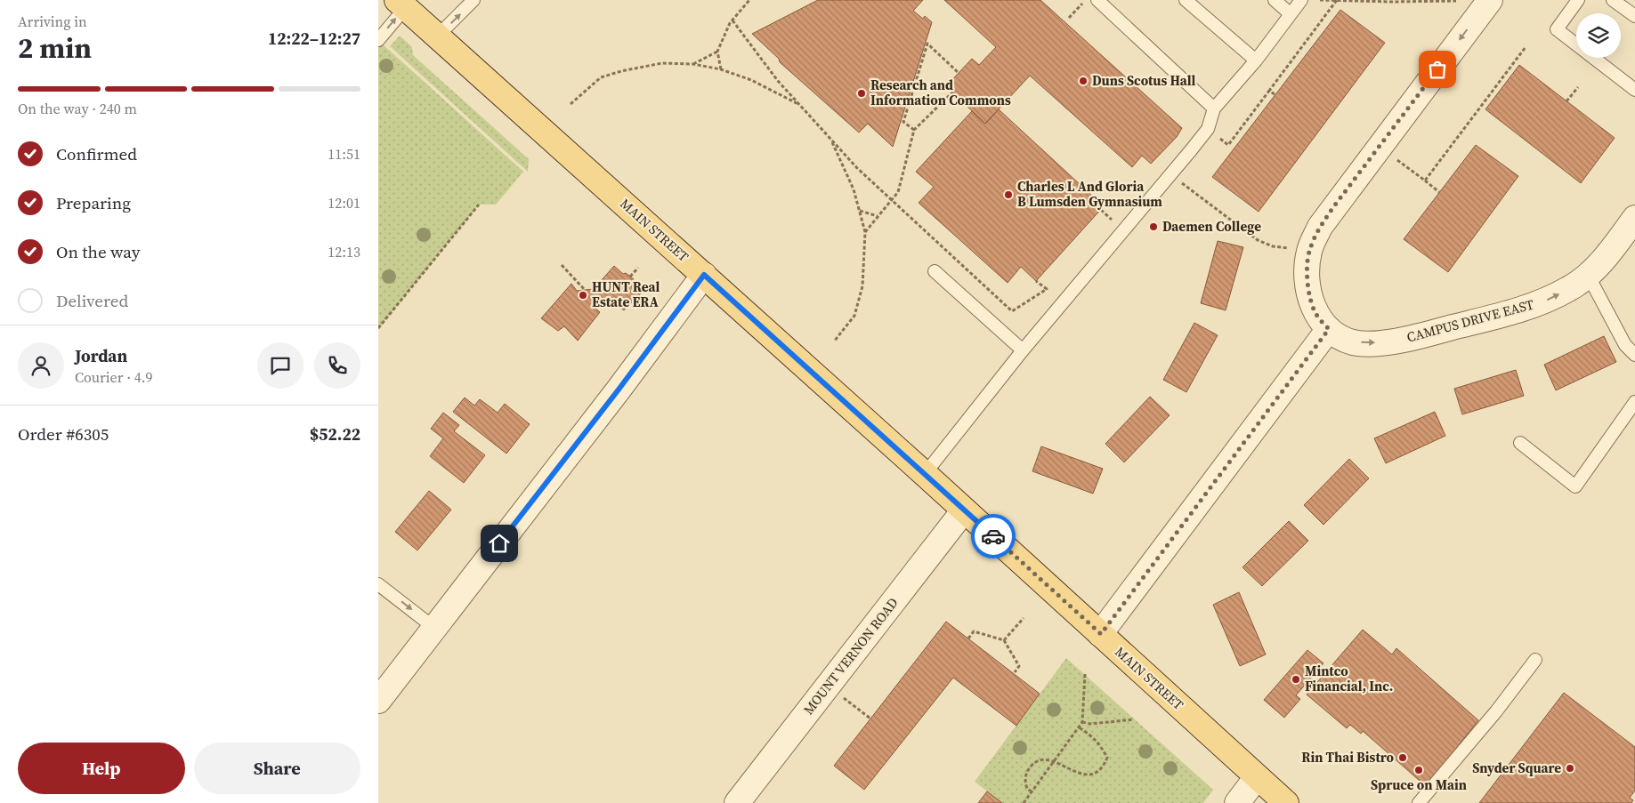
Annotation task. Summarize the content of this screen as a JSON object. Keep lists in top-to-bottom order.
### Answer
{
  "streets": {
    "main road": ["MAIN STREET"],
    "street": ["CAMPUS DRIVE EAST", "MOUNT VERNON ROAD"]
  },
  "crossings": [
    ["MAIN STREET", "MOUNT VERNON ROAD"]
  ],
  "one_way": ["CAMPUS DRIVE EAST"],
  "places": [
    "Duns Scotus Hall",
    "Research and Information Commons",
    "Charles L And Gloria B Lumsden Gymnasium",
    "Daemen College",
    "HUNT Real Estate ERA",
    "Mintco Financial, Inc.",
    "Rin Thai Bistro",
    "Snyder Square",
    "Spruce on Main"
  ],
  "page": {
    "heading": ["2 min", "Arriving in", "12:22–12:27"],
    "panel": [
      "Jordan",
      "Courier · 4.9",
      "Order #6305",
      "$52.22"
    ],
    "bar": "On the way · 240 m",
    "list": [
      ["Confirmed", "11:51"],
      ["Preparing", "12:01"],
      ["On the way", "12:13"],
      "Delivered"
    ],
    "buttons": ["Help", "Share"]
  }
}
